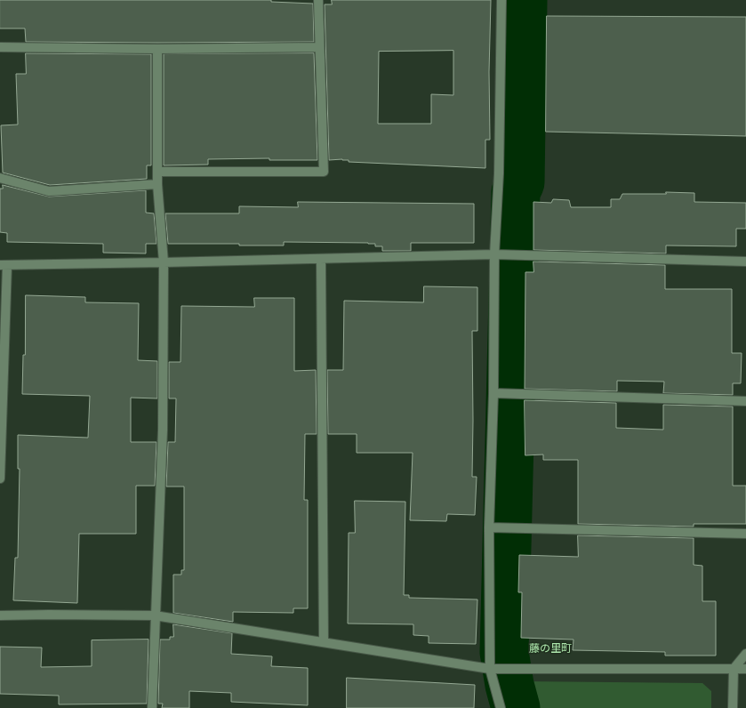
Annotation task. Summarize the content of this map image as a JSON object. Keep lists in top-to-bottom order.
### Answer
{
  "districts": ["藤の里町"]
}
